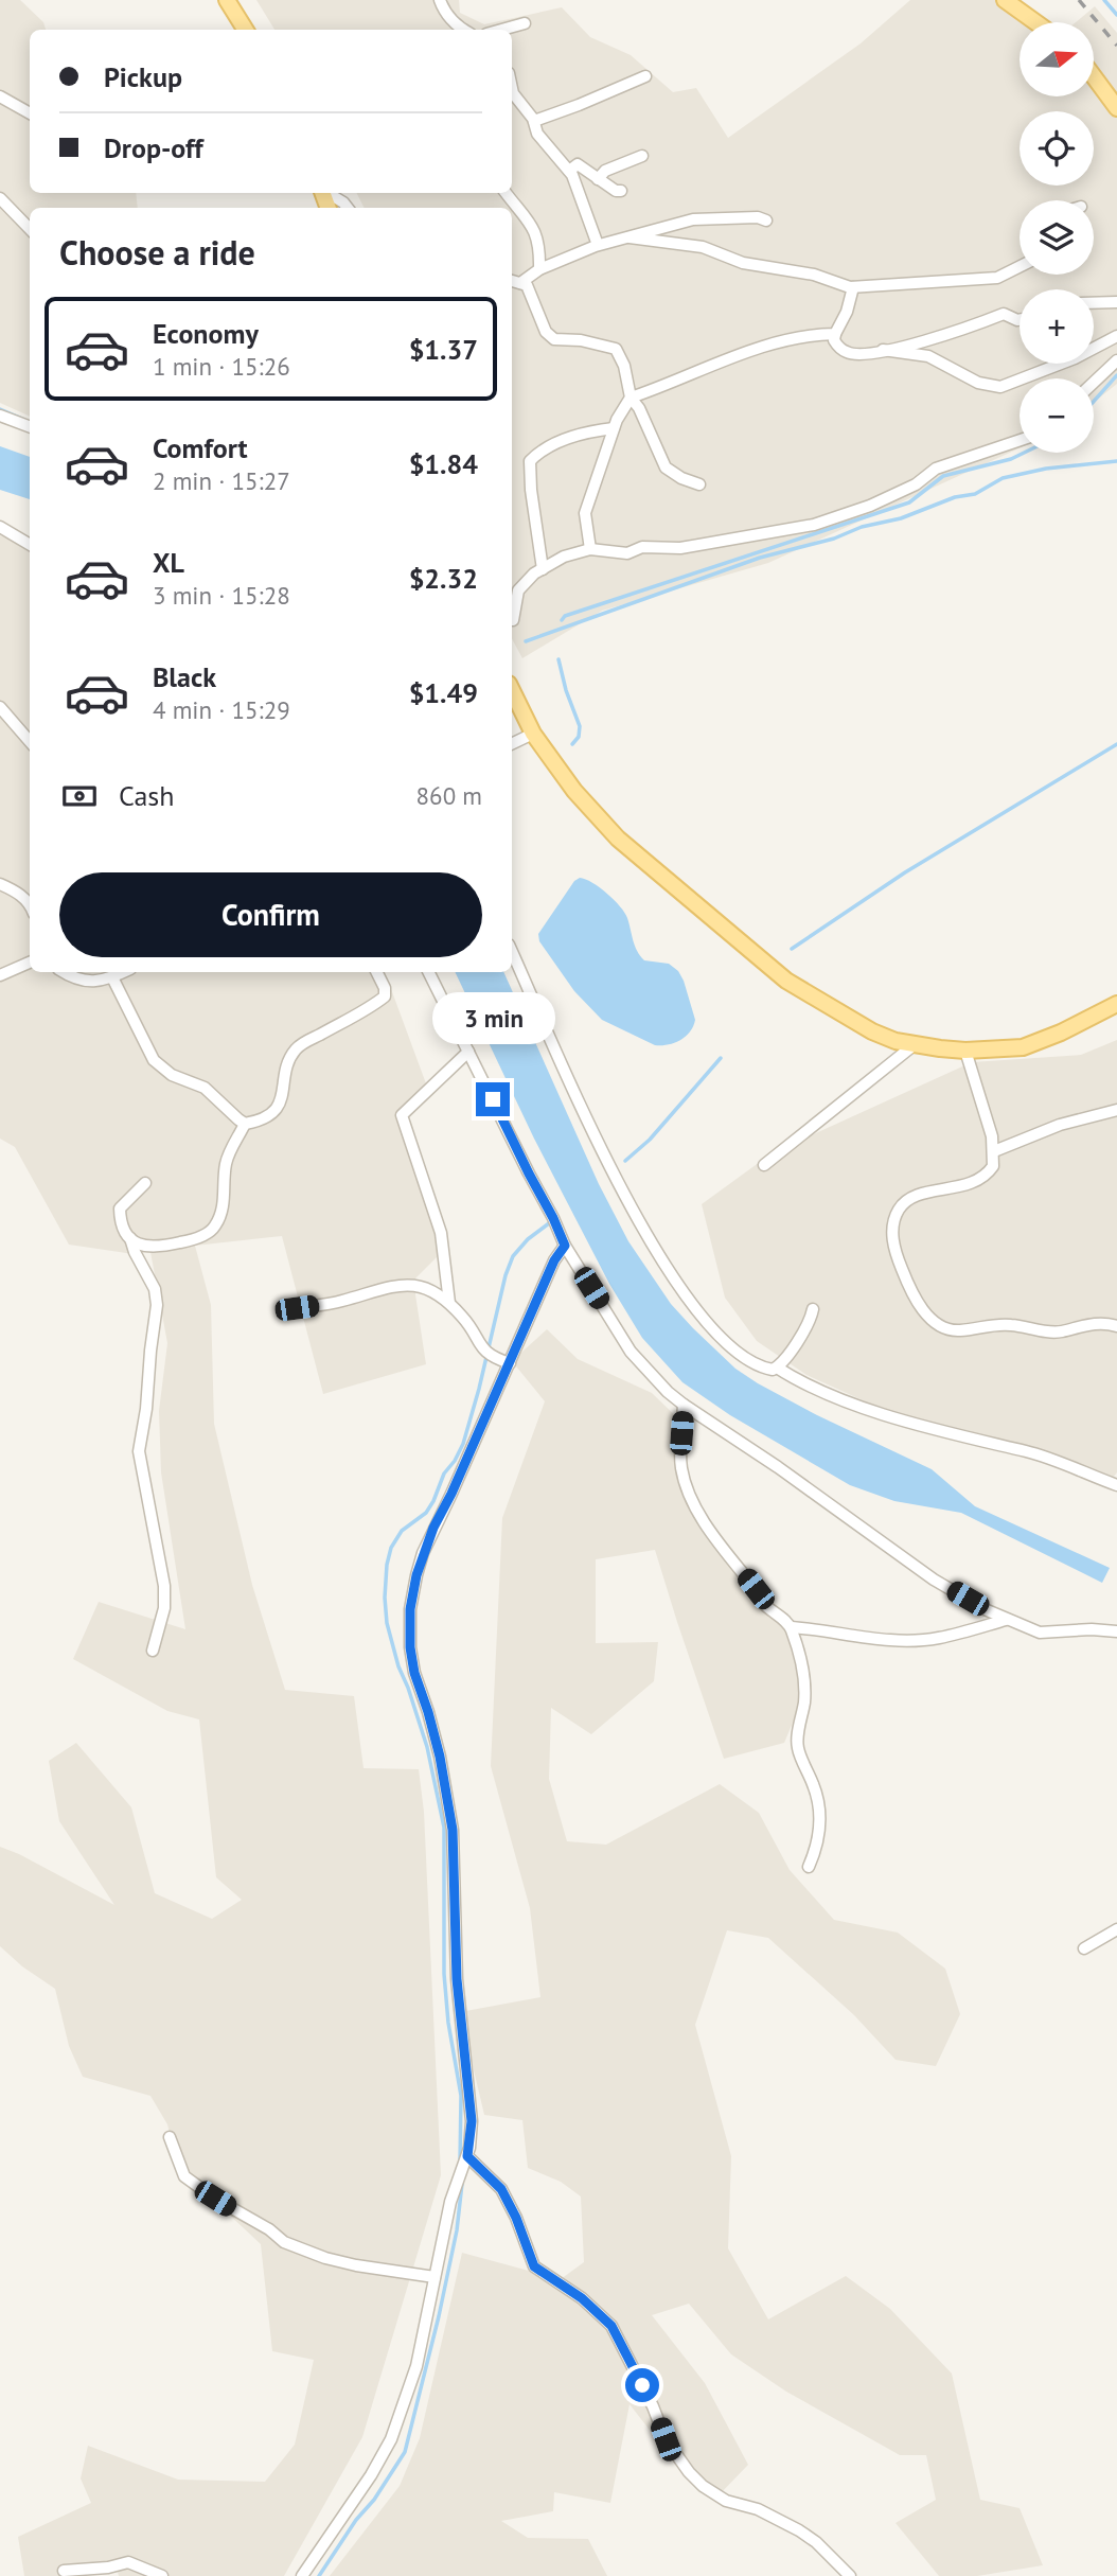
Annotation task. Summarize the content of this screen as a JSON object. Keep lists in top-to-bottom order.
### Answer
{
  "north": "right",
  "page": {
    "map_buttons": ["+", "−"],
    "banner": ["Pickup", "Drop-off"],
    "heading": "Choose a ride",
    "list": [
      {
        "name": "Economy",
        "note": "1 min · 15:26",
        "value": "$1.37"
      },
      {
        "name": "Comfort",
        "note": "2 min · 15:27",
        "value": "$1.84"
      },
      {
        "name": "XL",
        "note": "3 min · 15:28",
        "value": "$2.32"
      },
      {
        "name": "Black",
        "note": "4 min · 15:29",
        "value": "$1.49"
      }
    ],
    "pay": ["Cash", "860 m"],
    "buttons": "Confirm",
    "bubble": "3 min"
  }
}
